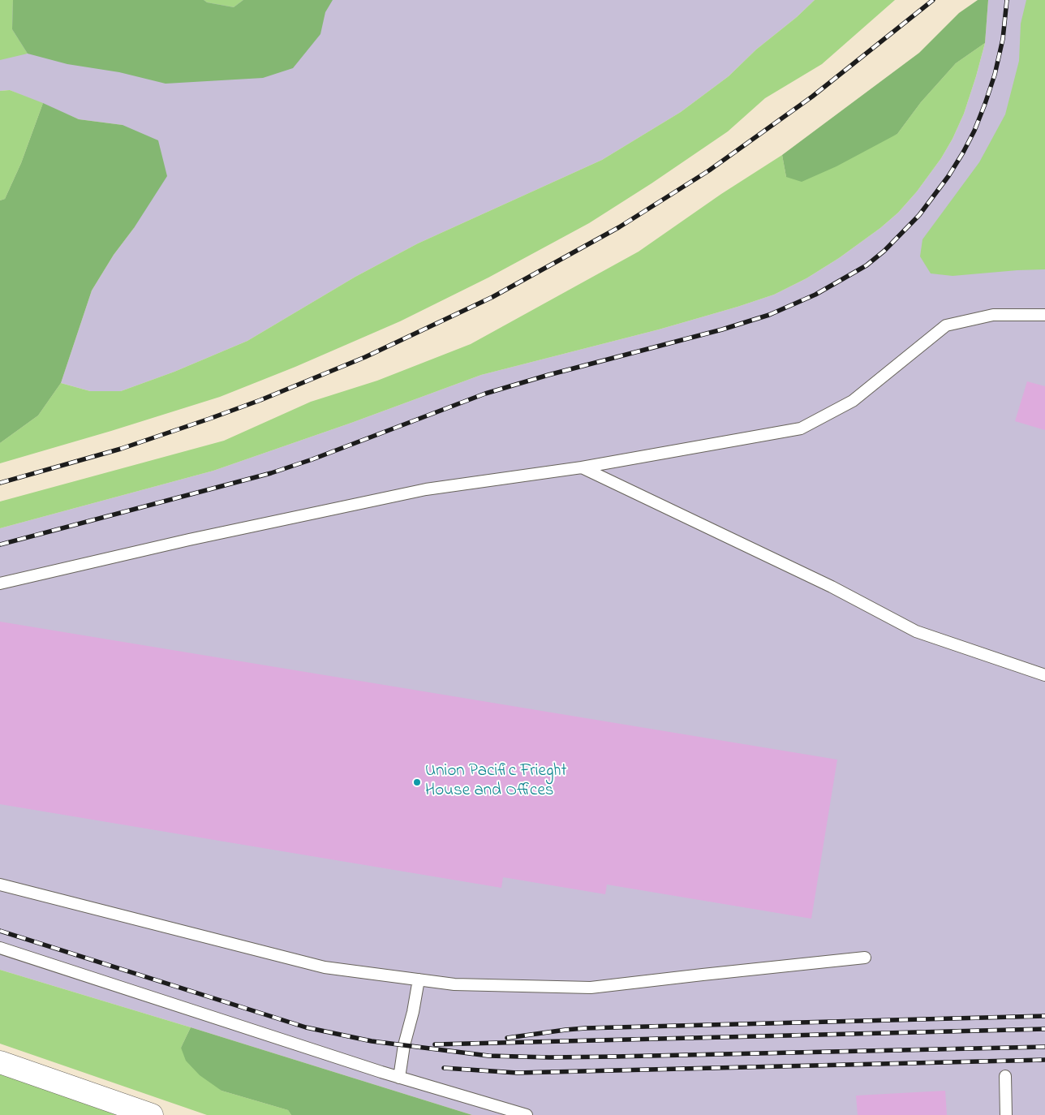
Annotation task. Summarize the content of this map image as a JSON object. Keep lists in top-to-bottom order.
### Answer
{
  "places": ["Union Pacific Frieght House and Offices"]
}
